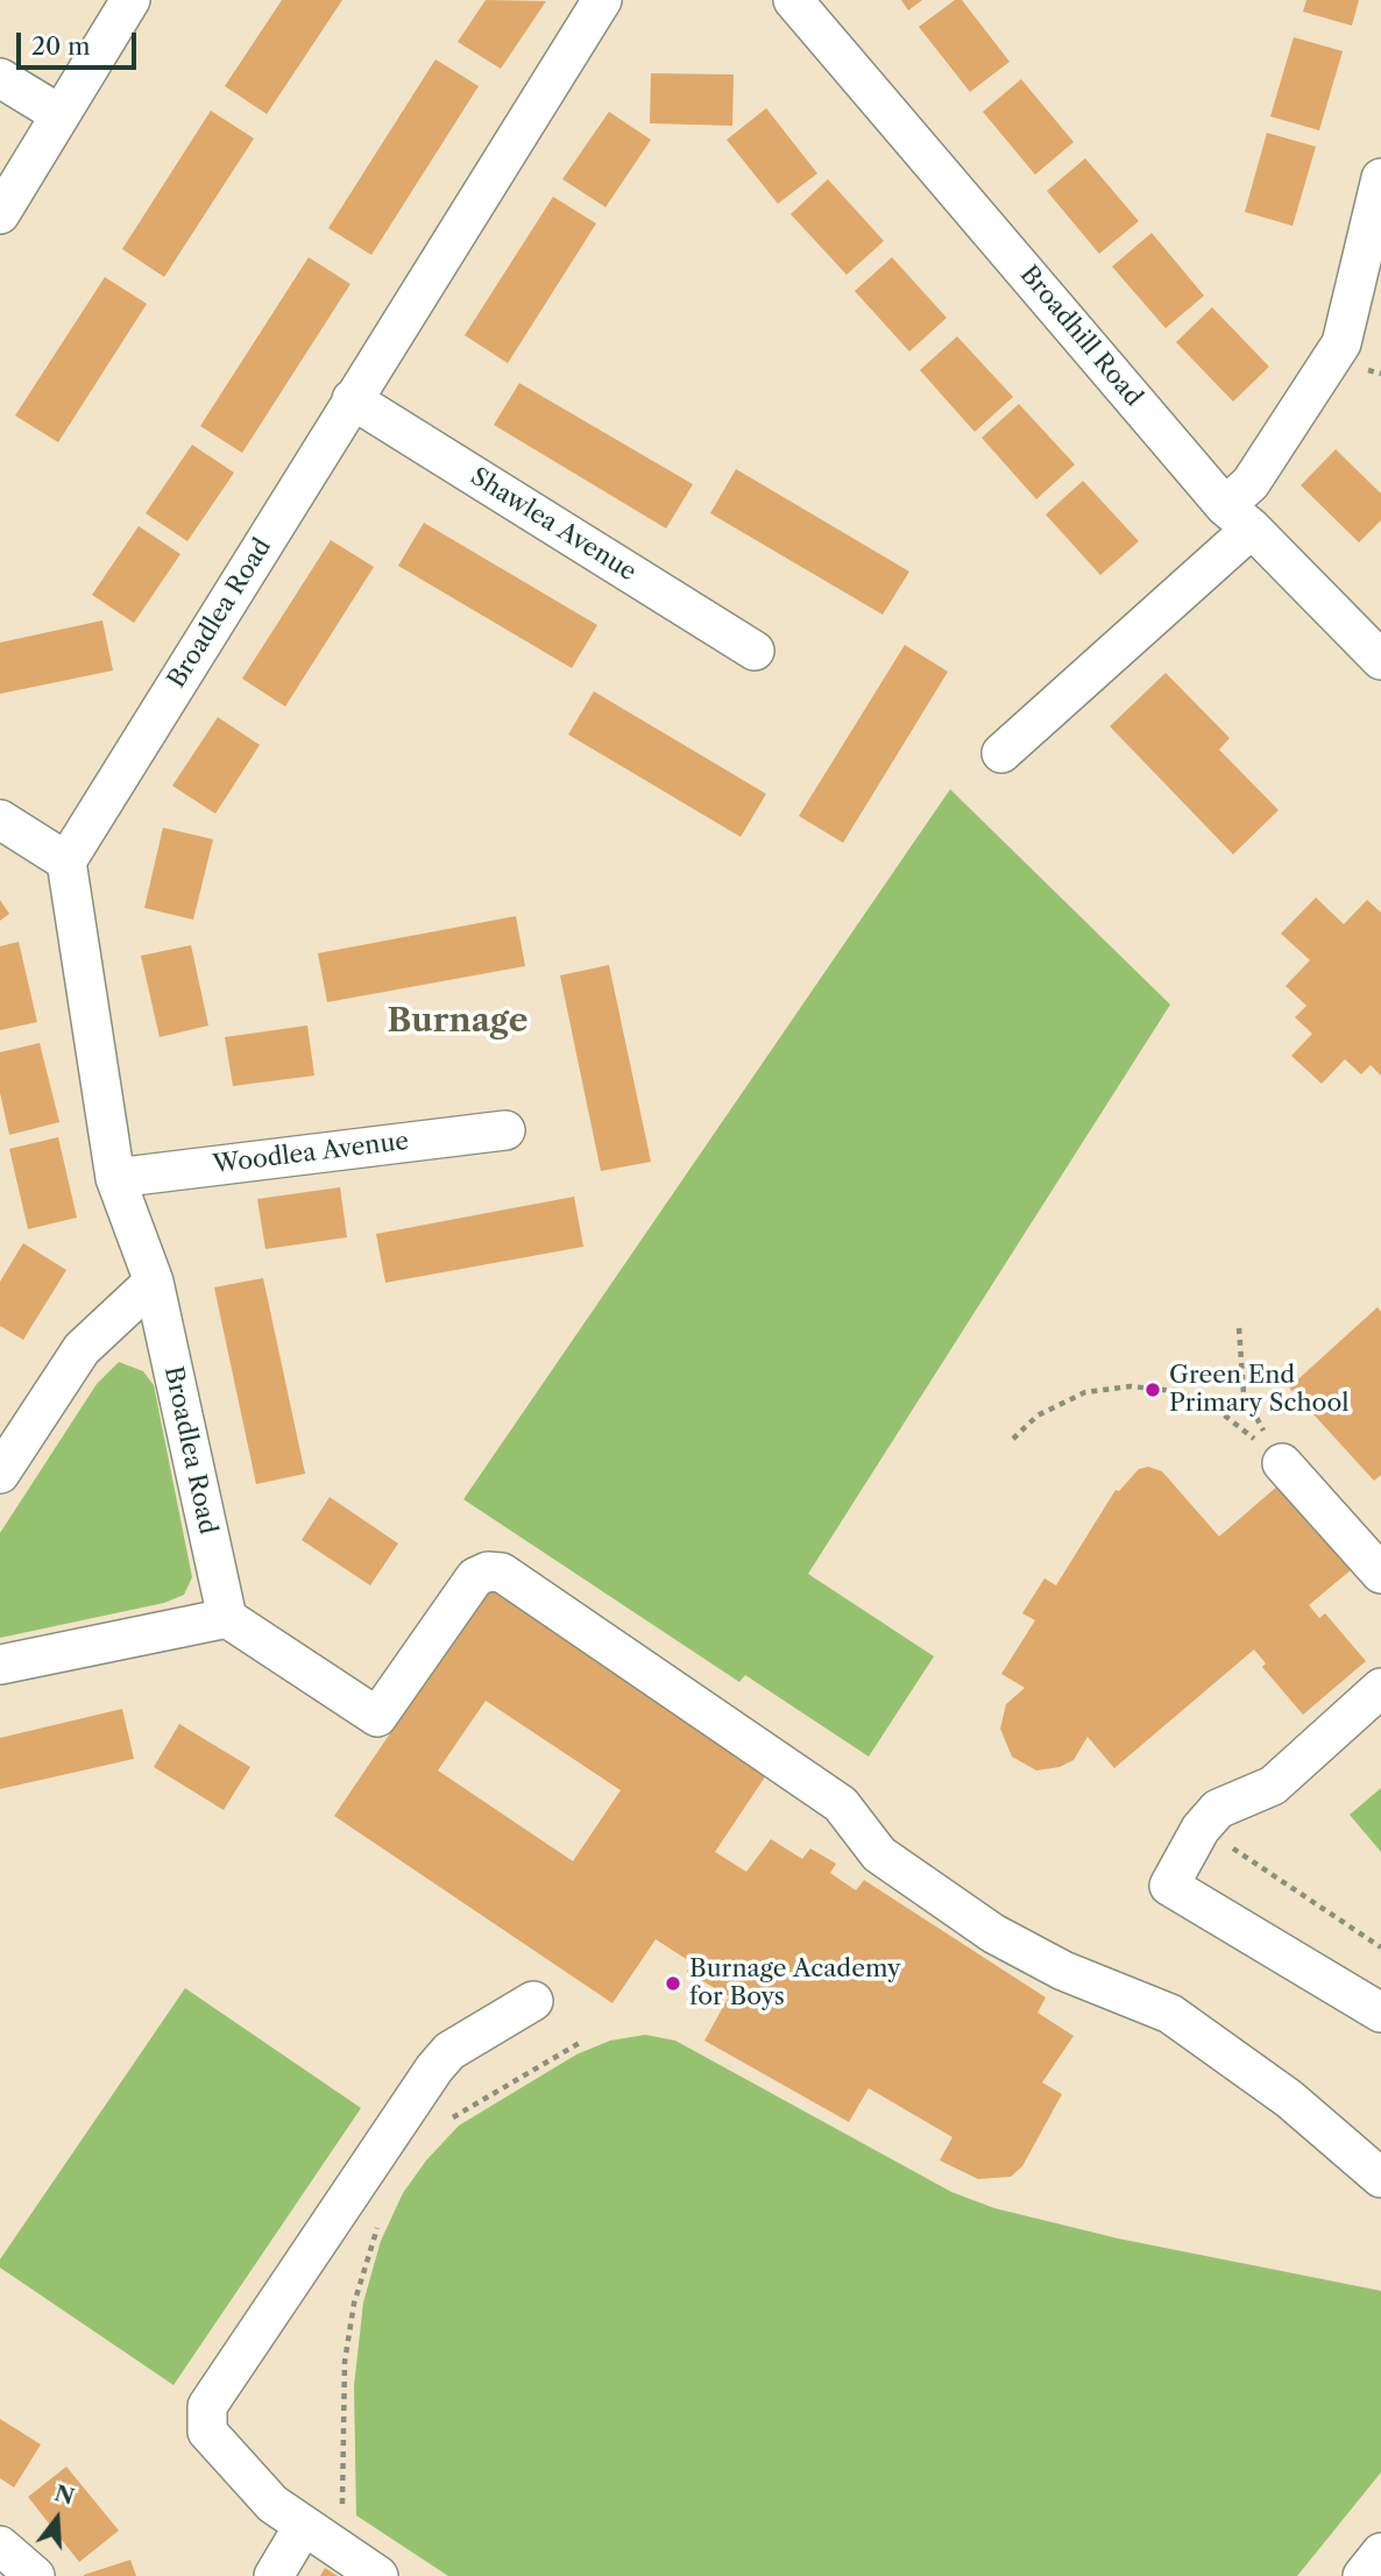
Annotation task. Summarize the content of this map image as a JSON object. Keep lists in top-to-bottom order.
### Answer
{
  "streets": {
    "street": [
      "Broadhill Road",
      "Shawlea Avenue",
      "Broadlea Road",
      "Woodlea Avenue"
    ]
  },
  "crossings": [
    ["Shawlea Avenue", "Broadlea Road"],
    ["Broadlea Road", "Woodlea Avenue"]
  ],
  "districts": ["Burnage"],
  "places": ["Green End Primary School", "Burnage Academy for Boys"],
  "scale_bar": "20 m",
  "north": "top"
}
